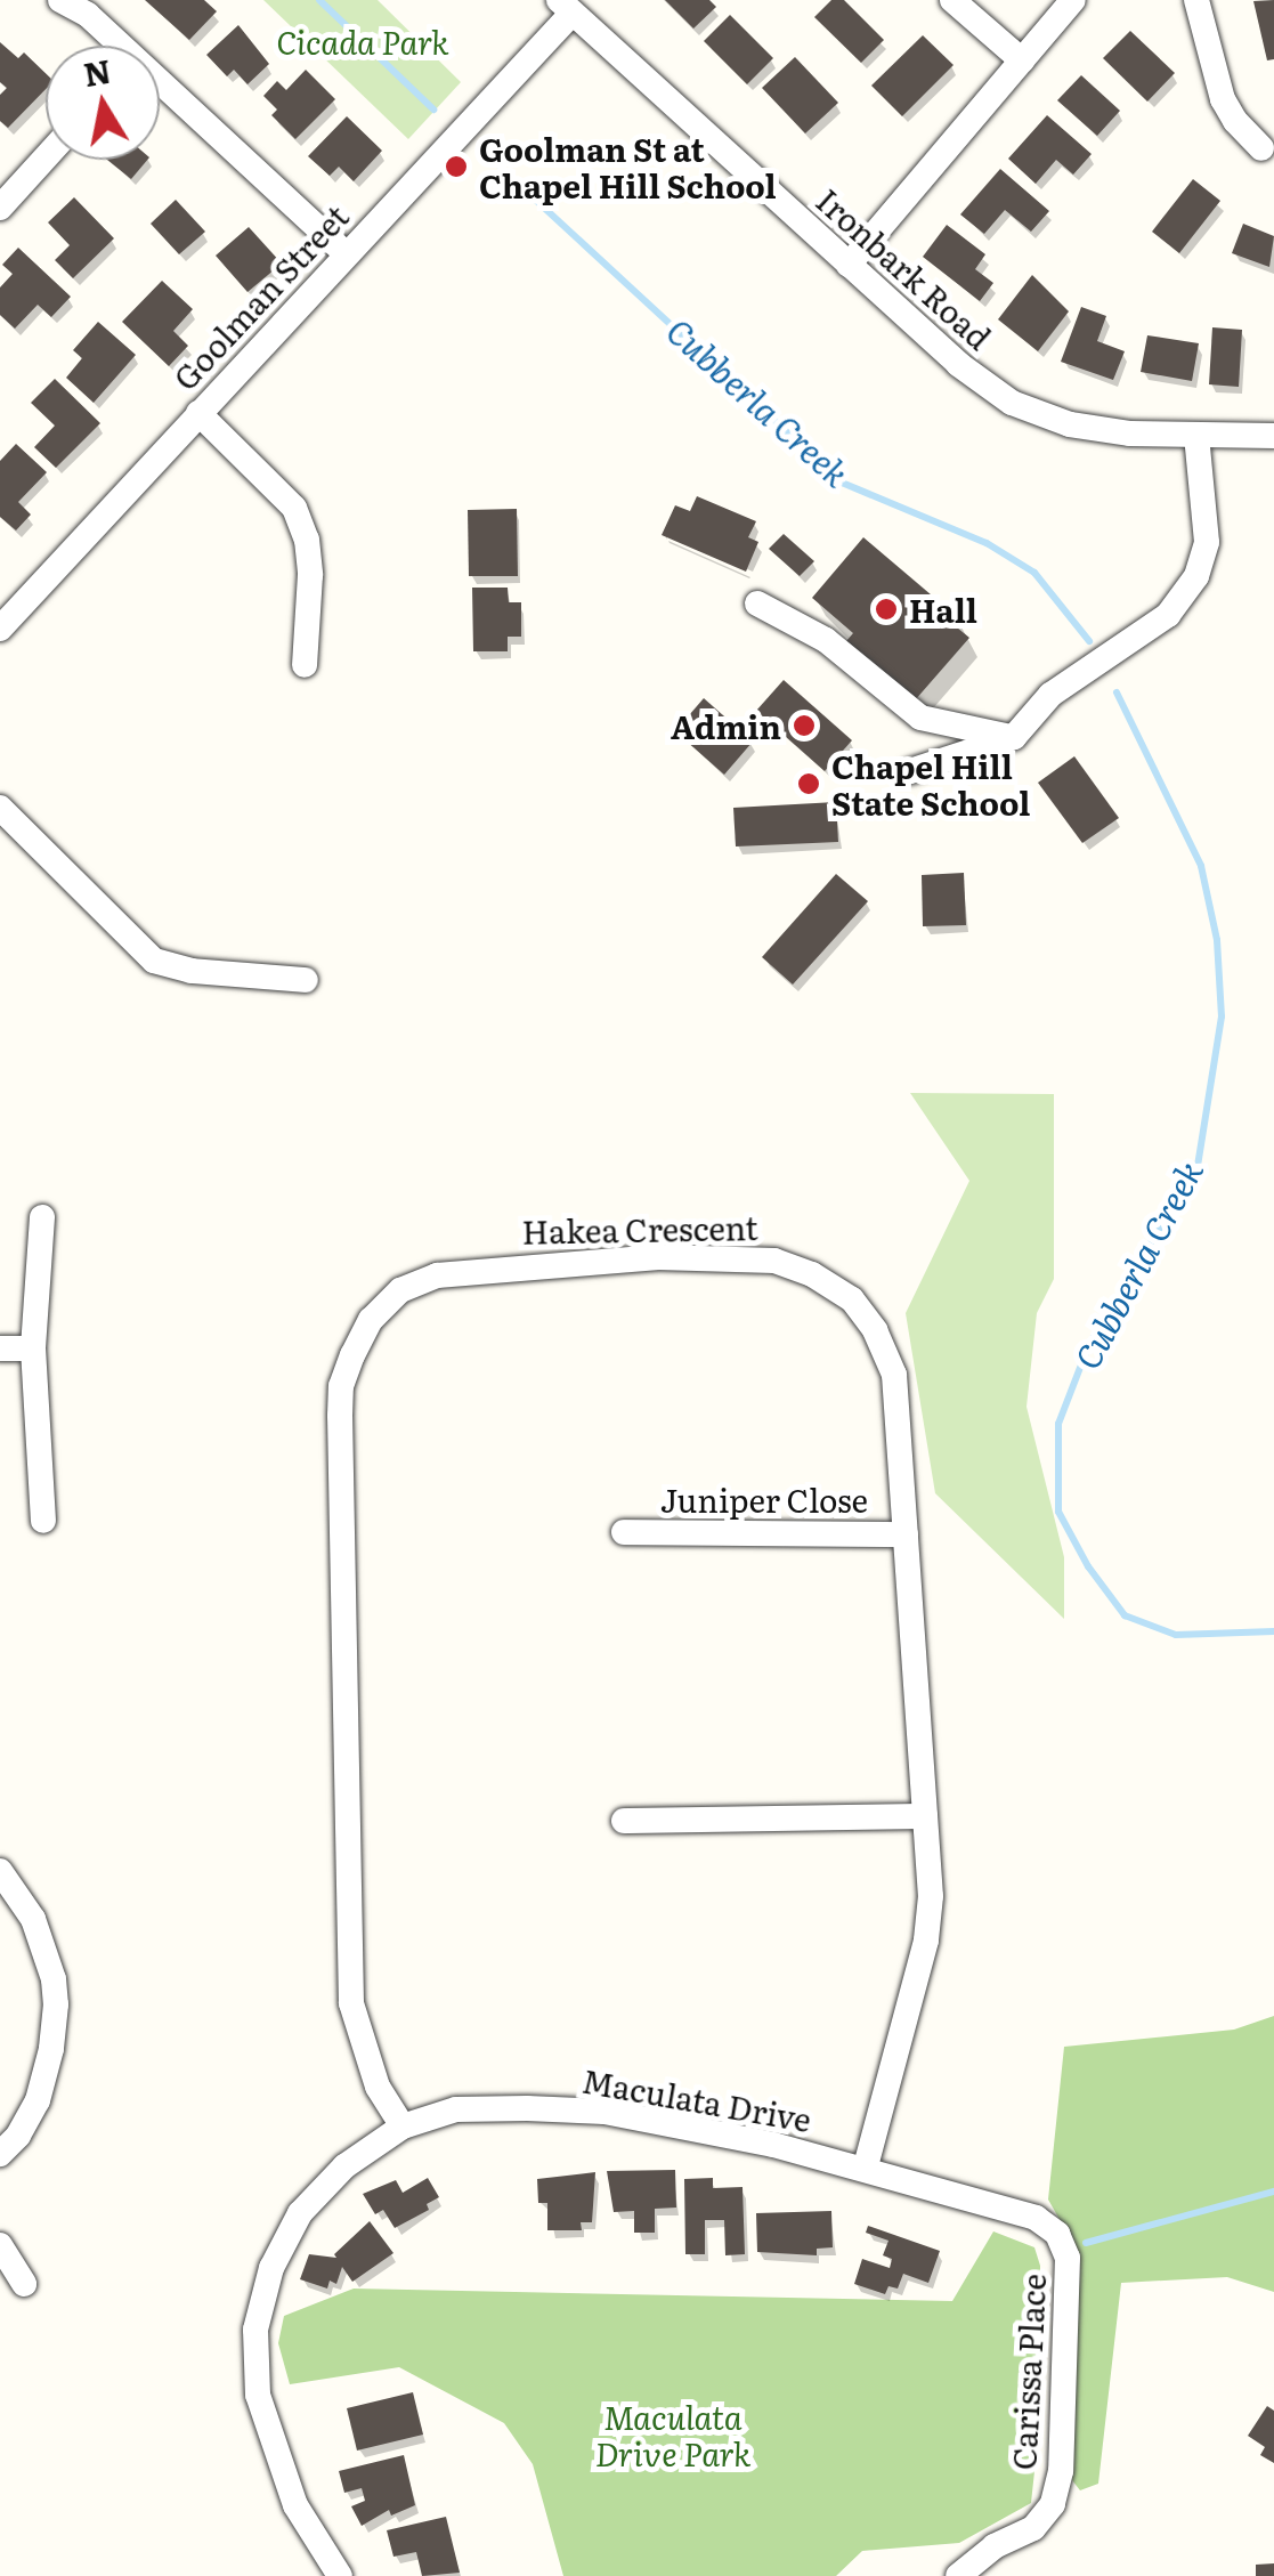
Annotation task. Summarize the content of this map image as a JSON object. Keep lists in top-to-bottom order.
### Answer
{
  "streets": {
    "street": [
      "Ironbark Road",
      "Goolman Street",
      "Hakea Crescent",
      "Juniper Close",
      "Maculata Drive",
      "Carissa Place"
    ]
  },
  "crossings": [
    ["Ironbark Road", "Goolman Street"],
    ["Hakea Crescent", "Juniper Close"],
    ["Hakea Crescent", "Maculata Drive"],
    ["Maculata Drive", "Carissa Place"]
  ],
  "water": ["Cubberla Creek"],
  "parks": ["Cicada Park", "Maculata Drive Park"],
  "places": [
    "Goolman St at Chapel Hill School",
    "Hall",
    "Admin",
    "Chapel Hill State School"
  ],
  "north": "top"
}
